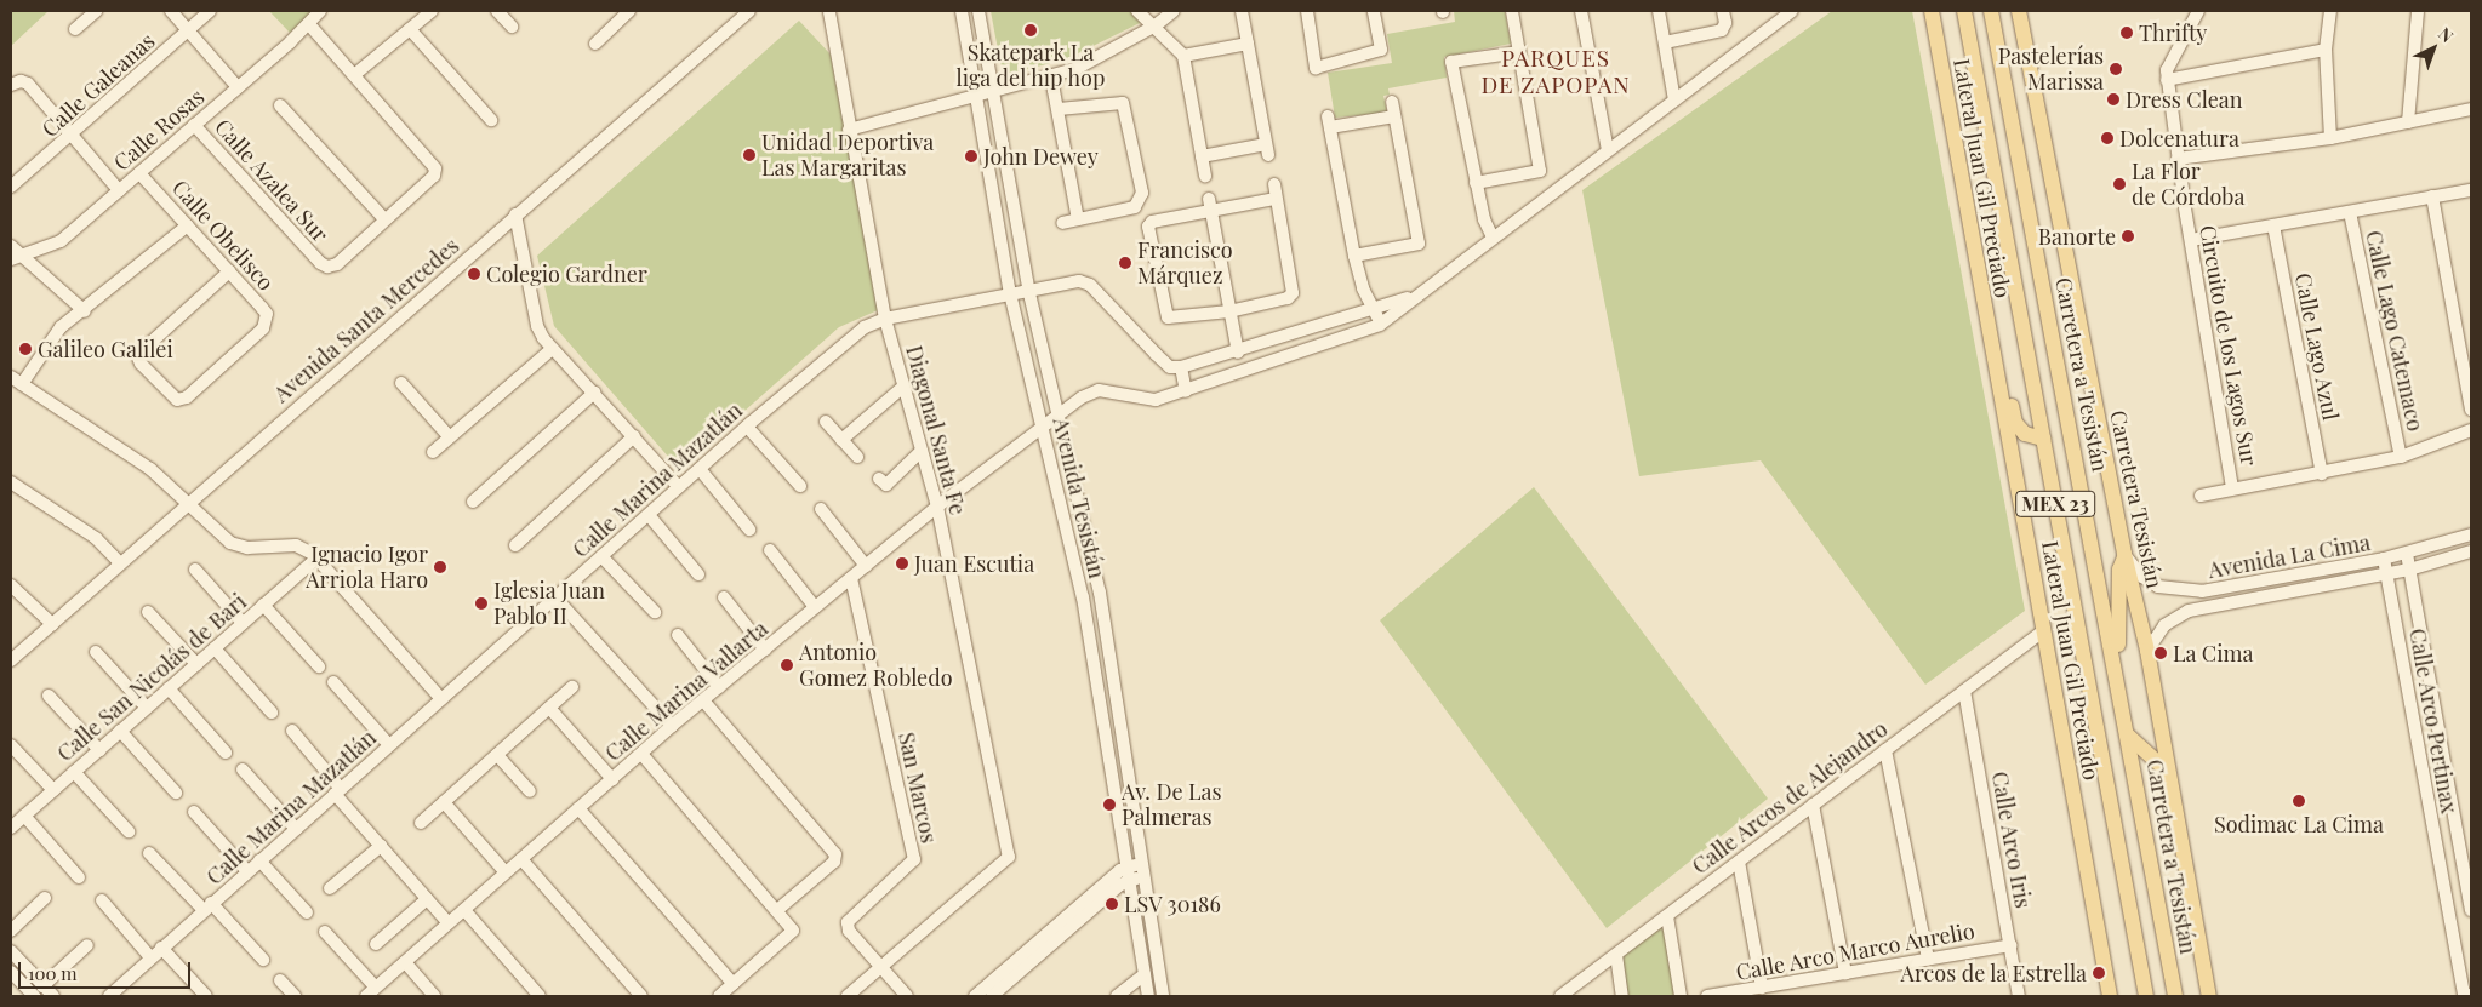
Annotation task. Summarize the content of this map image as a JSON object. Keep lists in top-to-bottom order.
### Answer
{
  "streets": {
    "main road": [
      "Lateral Juan Gil Preciado",
      "Carretera a Tesistán",
      "Carretera Tesistán",
      "MEX 23"
    ],
    "street": [
      "Calle Galeanas",
      "Calle Rosas",
      "Calle Azalea Sur",
      "Calle Obelisco",
      "Avenida Santa Mercedes",
      "Calle Lago Catemaco",
      "Circuito de los Lagos Sur",
      "Calle Lago Azul",
      "Diagonal Santa Fe",
      "Calle Marina Mazatlán",
      "Avenida Tesistán",
      "Avenida La Cima",
      "Calle San Nicolás de Bari",
      "Calle Marina Vallarta",
      "Calle Arco Pertinax",
      "San Marcos",
      "Calle Arcos de Alejandro",
      "Calle Arco Iris",
      "Calle Arco Marco Aurelio"
    ]
  },
  "crossings": [
    ["Calle Rosas", "Calle Azalea Sur"],
    ["Calle Rosas", "Calle Obelisco"],
    ["Lateral Juan Gil Preciado", "Calle Arcos de Alejandro"],
    ["Diagonal Santa Fe", "Calle Marina Mazatlán"],
    ["Diagonal Santa Fe", "Calle Marina Vallarta"],
    ["Diagonal Santa Fe", "San Marcos"],
    ["Calle Marina Mazatlán", "Avenida Tesistán"],
    ["Avenida Tesistán", "Calle Marina Vallarta"],
    ["Carretera Tesistán", "Avenida La Cima"],
    ["Avenida La Cima", "Calle Arco Pertinax"],
    ["Calle Marina Vallarta", "San Marcos"],
    ["Calle Arcos de Alejandro", "Calle Arco Iris"],
    ["Calle Arco Iris", "Calle Arco Marco Aurelio"]
  ],
  "districts": ["PARQUES DE ZAPOPAN"],
  "places": [
    "Skatepark La liga del hip hop",
    "Thrifty",
    "Pastelerías Marissa",
    "Dress Clean",
    "Dolcenatura",
    "Unidad Deportiva Las Margaritas",
    "John Dewey",
    "La Flor de Córdoba",
    "Banorte",
    "Francisco Márquez",
    "Colegio Gardner",
    "Galileo Galilei",
    "Juan Escutia",
    "Ignacio Igor Arriola Haro",
    "Iglesia Juan Pablo II",
    "La Cima",
    "Antonio Gomez Robledo",
    "Sodimac La Cima",
    "Av. De Las Palmeras",
    "LSV 30186",
    "Arcos de la Estrella"
  ],
  "scale_bar": "100 m",
  "north": "top right"
}
